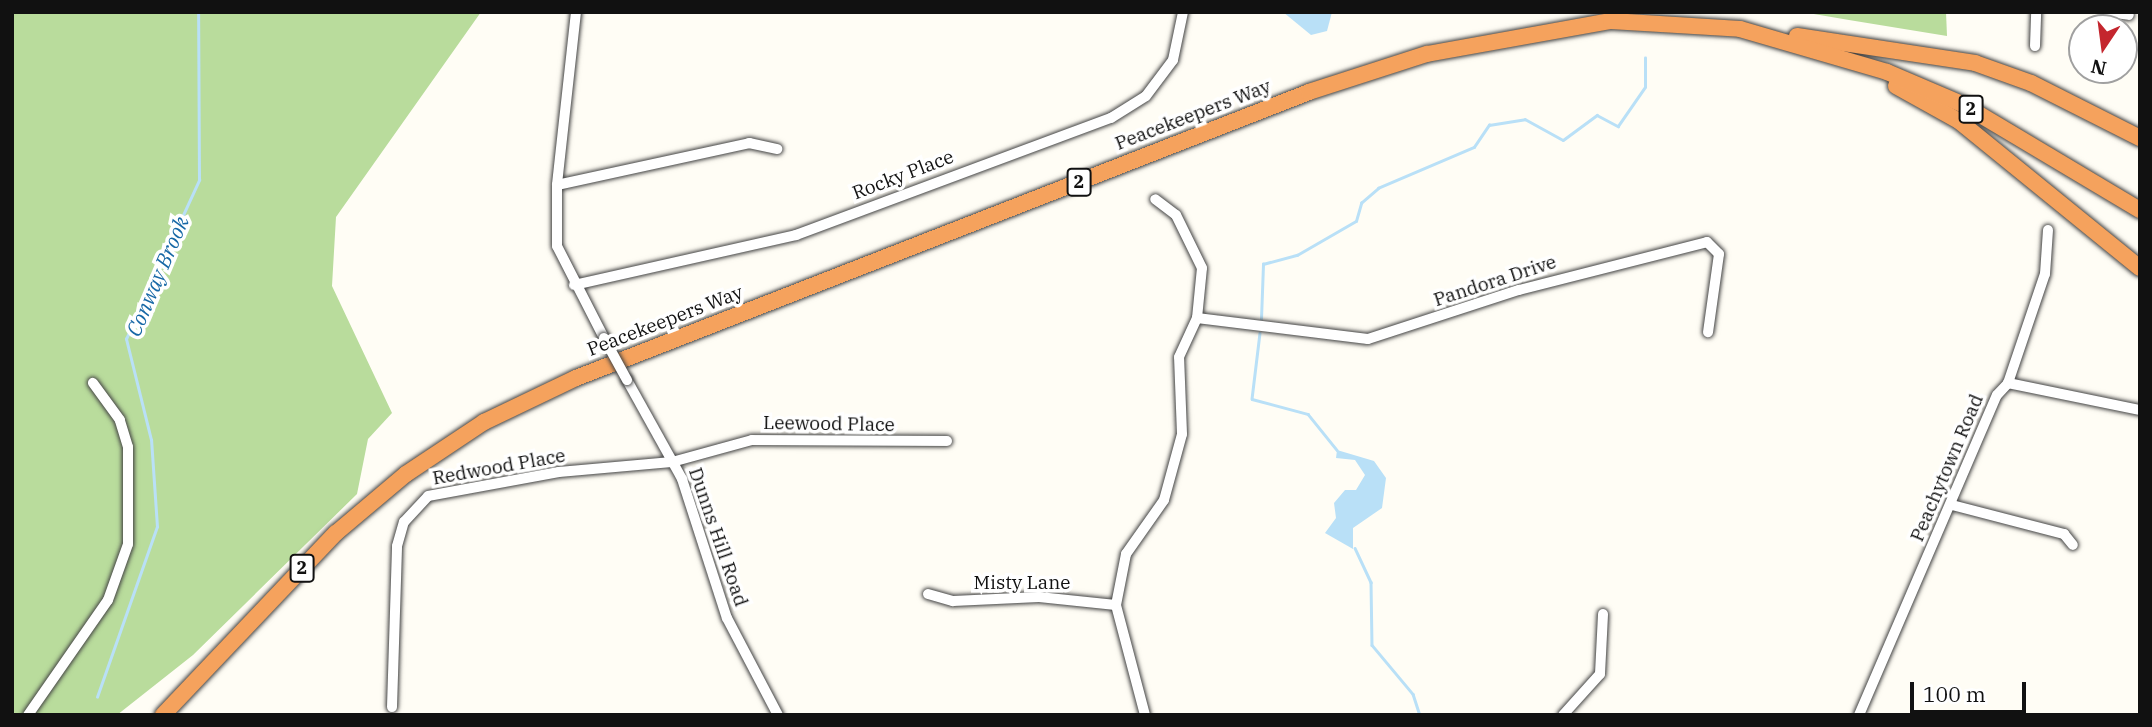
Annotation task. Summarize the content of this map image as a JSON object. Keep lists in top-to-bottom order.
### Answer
{
  "streets": {
    "highway": ["2", "Peacekeepers Way"],
    "street": [
      "Rocky Place",
      "Pandora Drive",
      "Leewood Place",
      "Redwood Place",
      "Peachytown Road",
      "Dunns Hill Road",
      "Misty Lane"
    ]
  },
  "crossings": [
    ["Rocky Place", "Dunns Hill Road"],
    ["Leewood Place", "Redwood Place"],
    ["Leewood Place", "Dunns Hill Road"],
    ["Redwood Place", "Dunns Hill Road"]
  ],
  "water": ["Conway Brook"],
  "scale_bar": "100 m",
  "north": "bottom"
}
